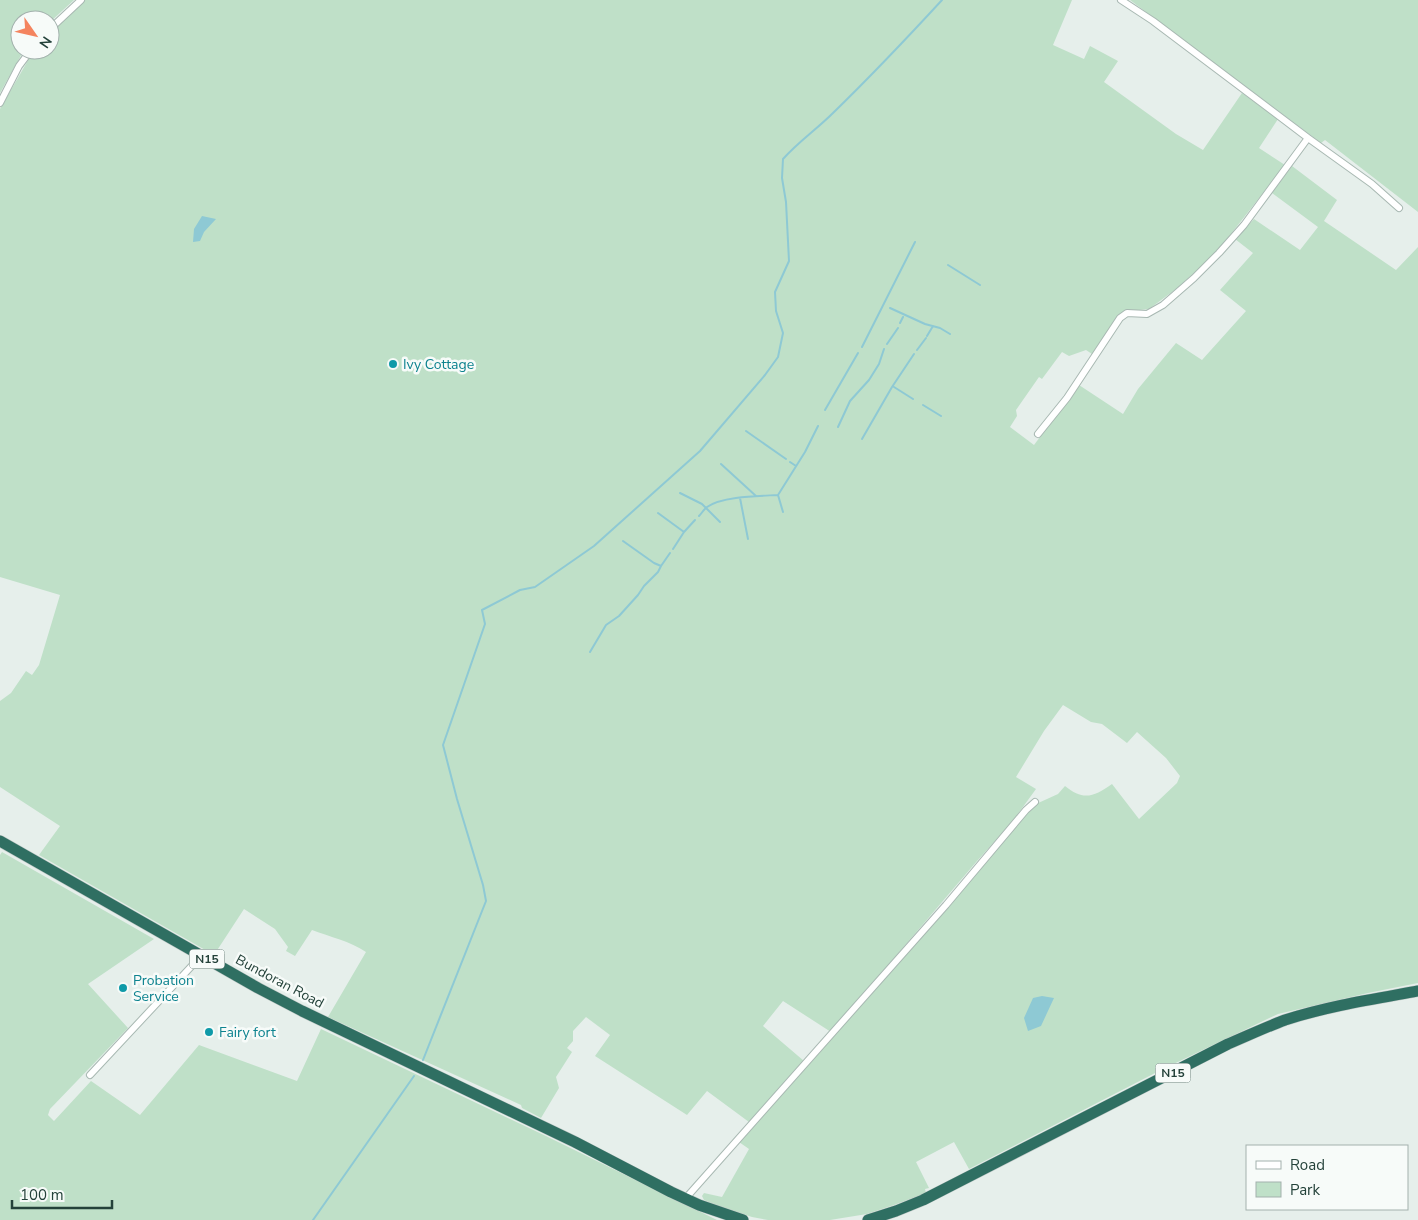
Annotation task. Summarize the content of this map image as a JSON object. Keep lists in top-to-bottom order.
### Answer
{
  "streets": {
    "highway": ["N15", "Bundoran Road"]
  },
  "crossings": [
    ["N15", "Bundoran Road"]
  ],
  "places": ["Ivy Cottage", "Probation Service", "Fairy fort"],
  "legend": ["Road", "Park"],
  "scale_bar": "100 m",
  "north": "bottom right"
}
